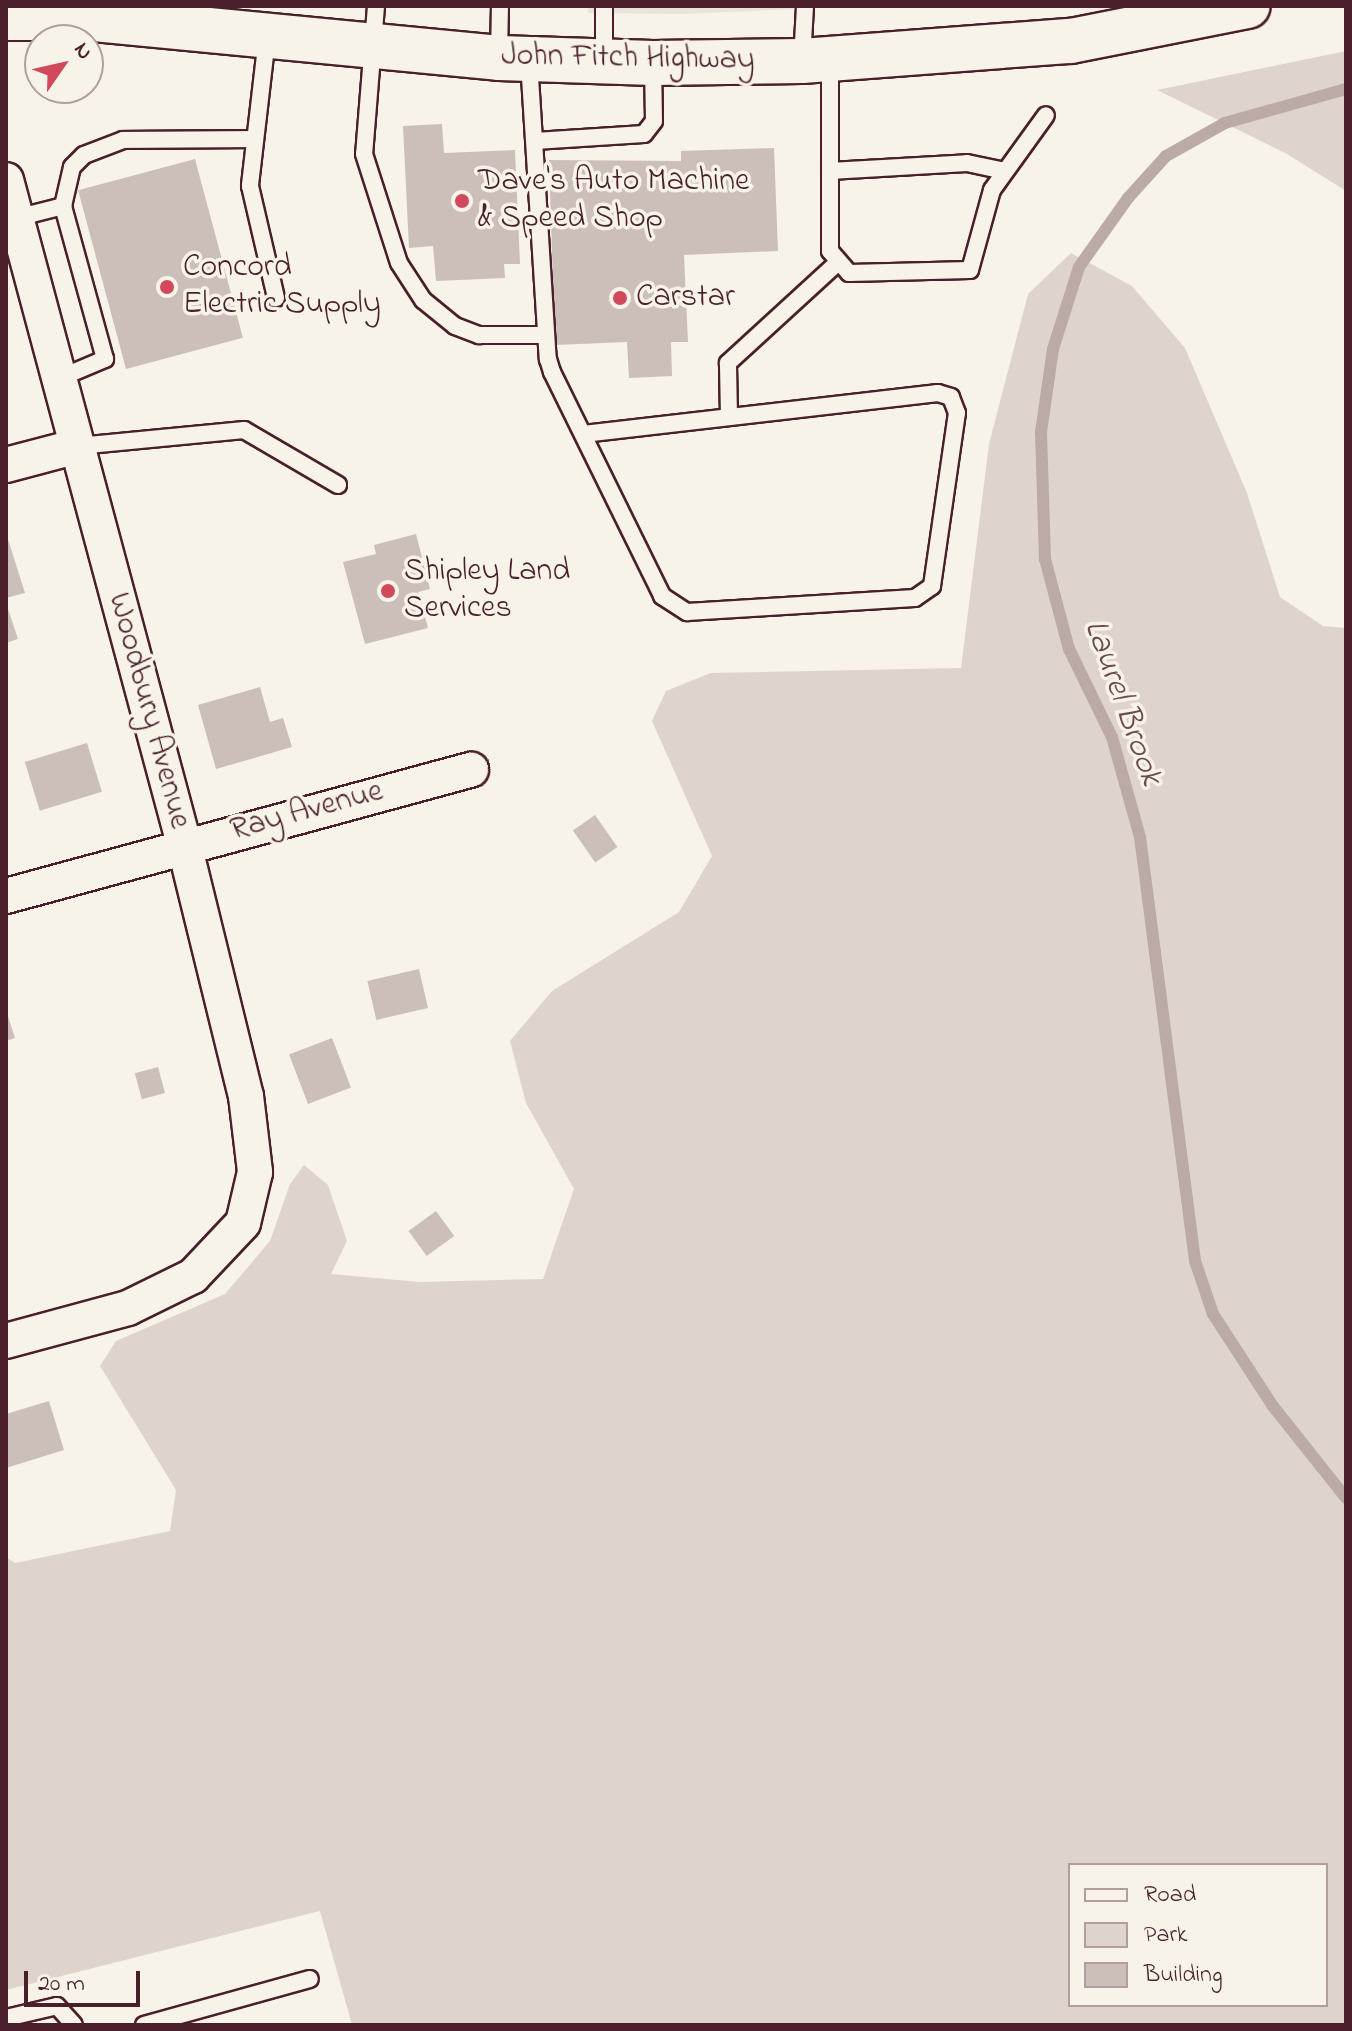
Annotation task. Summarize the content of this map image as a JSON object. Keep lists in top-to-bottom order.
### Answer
{
  "streets": {
    "main road": ["John Fitch Highway"],
    "street": ["Woodbury Avenue", "Ray Avenue"]
  },
  "crossings": [
    ["Woodbury Avenue", "Ray Avenue"]
  ],
  "water": ["Laurel Brook"],
  "places": [
    "Dave's Auto Machine & Speed Shop",
    "Concord Electric Supply",
    "Carstar",
    "Shipley Land Services"
  ],
  "legend": ["Road", "Park", "Building"],
  "scale_bar": "20 m",
  "north": "top right"
}
